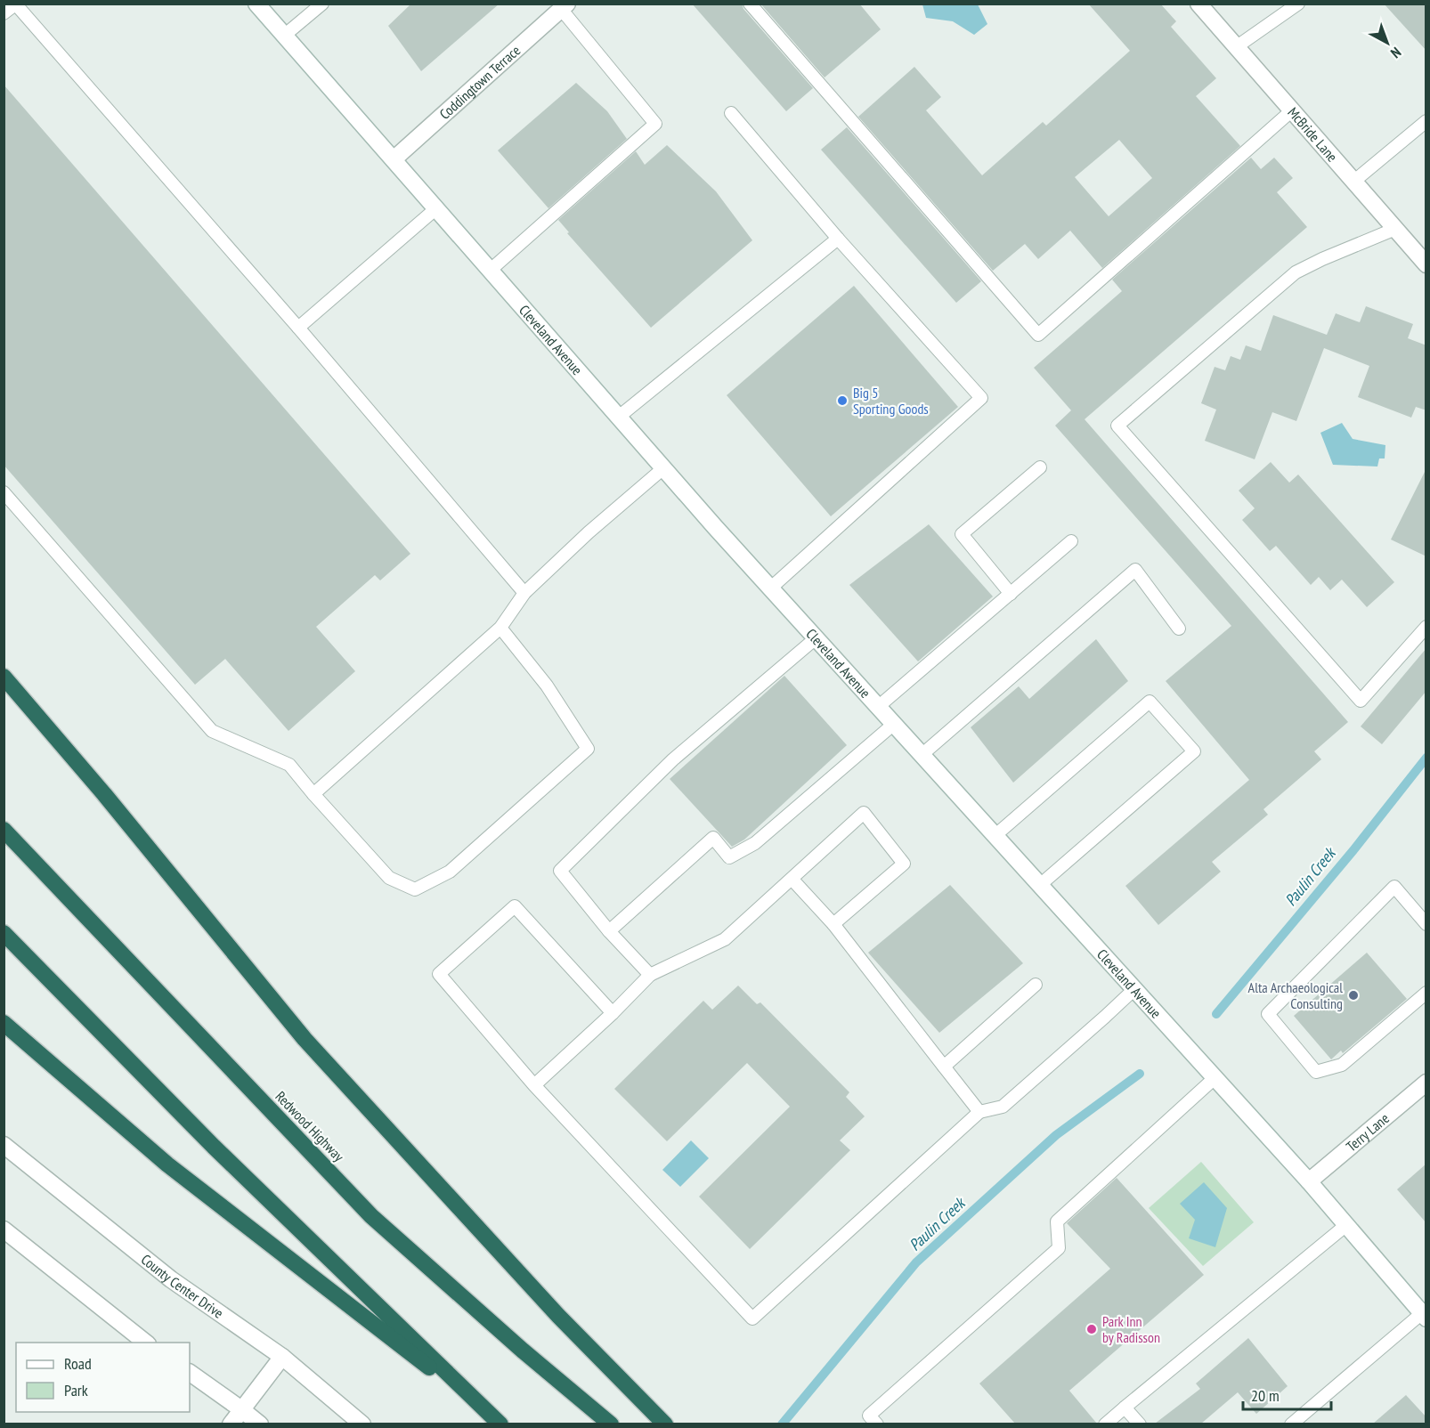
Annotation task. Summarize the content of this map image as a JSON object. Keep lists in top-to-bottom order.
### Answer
{
  "streets": {
    "highway": ["Redwood Highway"],
    "main road": [
      "Coddingtown Terrace",
      "McBride Lane",
      "Cleveland Avenue",
      "Terry Lane",
      "County Center Drive"
    ]
  },
  "crossings": [
    ["Coddingtown Terrace", "Cleveland Avenue"],
    ["Cleveland Avenue", "Terry Lane"]
  ],
  "water": ["Paulin Creek"],
  "places": ["Big 5 Sporting Goods", "Alta Archaeological Consulting", "Park Inn by Radisson"],
  "legend": ["Road", "Park"],
  "scale_bar": "20 m",
  "north": "bottom right"
}
